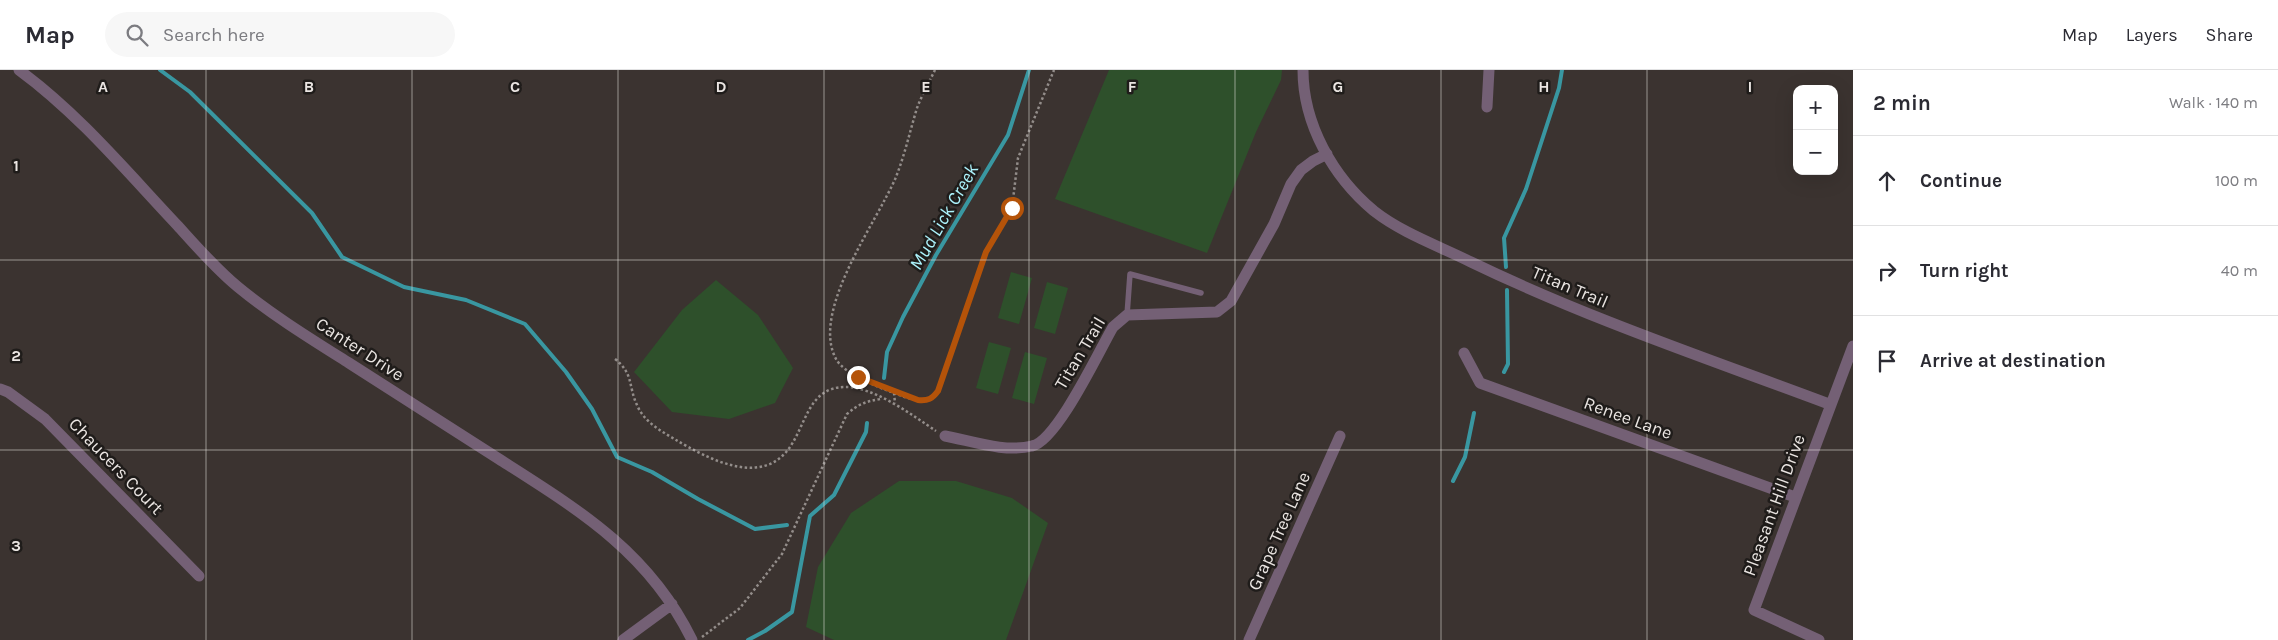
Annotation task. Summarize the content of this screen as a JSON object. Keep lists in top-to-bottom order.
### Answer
{
  "streets": {
    "street": [
      "Titan Trail",
      "Canter Drive",
      "Renee Lane",
      "Chaucers Court",
      "Pleasant Hill Drive",
      "Grape Tree Lane"
    ]
  },
  "crossings": [
    ["Titan Trail", "Pleasant Hill Drive"],
    ["Renee Lane", "Pleasant Hill Drive"]
  ],
  "water": ["Mud Lick Creek"],
  "page": {
    "header": "Map",
    "search": "Search here",
    "nav": ["Map", "Layers", "Share"],
    "heading": ["2 min", "Walk · 140 m"],
    "map_buttons": ["+", "−"],
    "list": [
      ["Continue", "100 m"],
      ["Turn right", "40 m"],
      "Arrive at destination"
    ]
  },
  "grid": {
    "columns": [
      "A",
      "B",
      "C",
      "D",
      "E",
      "F",
      "G",
      "H",
      "I"
    ],
    "rows": ["1", "2", "3"]
  }
}
